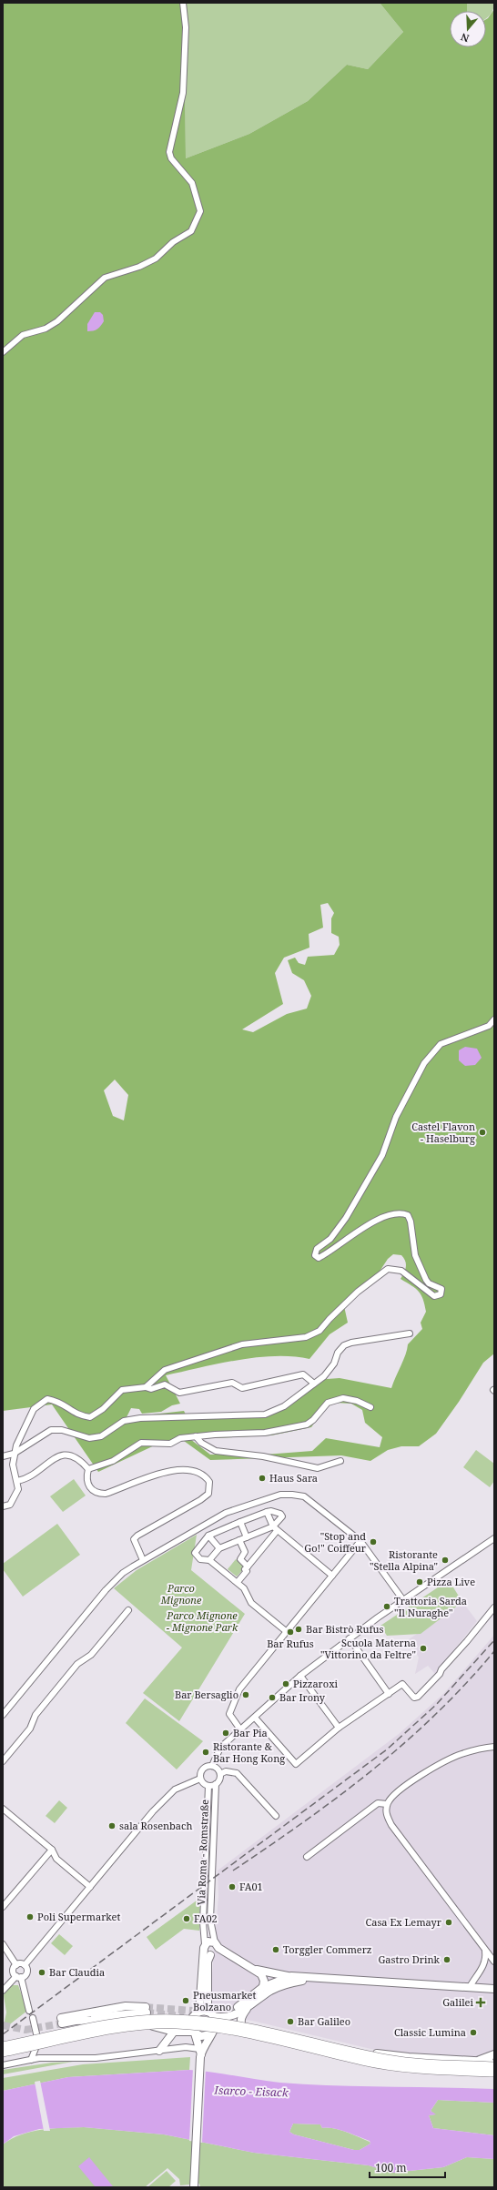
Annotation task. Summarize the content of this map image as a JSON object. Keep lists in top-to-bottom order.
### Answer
{
  "streets": {
    "main road": ["Via Roma - Romstraße"]
  },
  "water": ["Isarco - Eisack"],
  "parks": ["Parco Mignone", "Parco Mignone - Mignone Park"],
  "places": {
    "other": [
      "Castel Flavon - Haselburg",
      "Haus Sara",
      "\"Stop and Go!\" Coiffeur",
      "Ristorante \"Stella Alpina\"",
      "Pizza Live",
      "Trattoria Sarda \"Il Nuraghe\"",
      "Bar Bistrò Rufus",
      "Bar Rufus",
      "Scuola Materna \"Vittorino da Feltre\"",
      "Pizzaroxi",
      "Bar Bersaglio",
      "Bar Irony",
      "Bar Pia",
      "Ristorante & Bar Hong Kong",
      "sala Rosenbach",
      "FA01",
      "Poli Supermarket",
      "FA02",
      "Casa Ex Lemayr",
      "Torggler Commerz",
      "Gastro Drink",
      "Bar Claudia",
      "Pneusmarket Bolzano",
      "Bar Galileo",
      "Classic Lumina"
    ],
    "health": ["Galilei"]
  },
  "scale_bar": "100 m",
  "north": "bottom"
}
